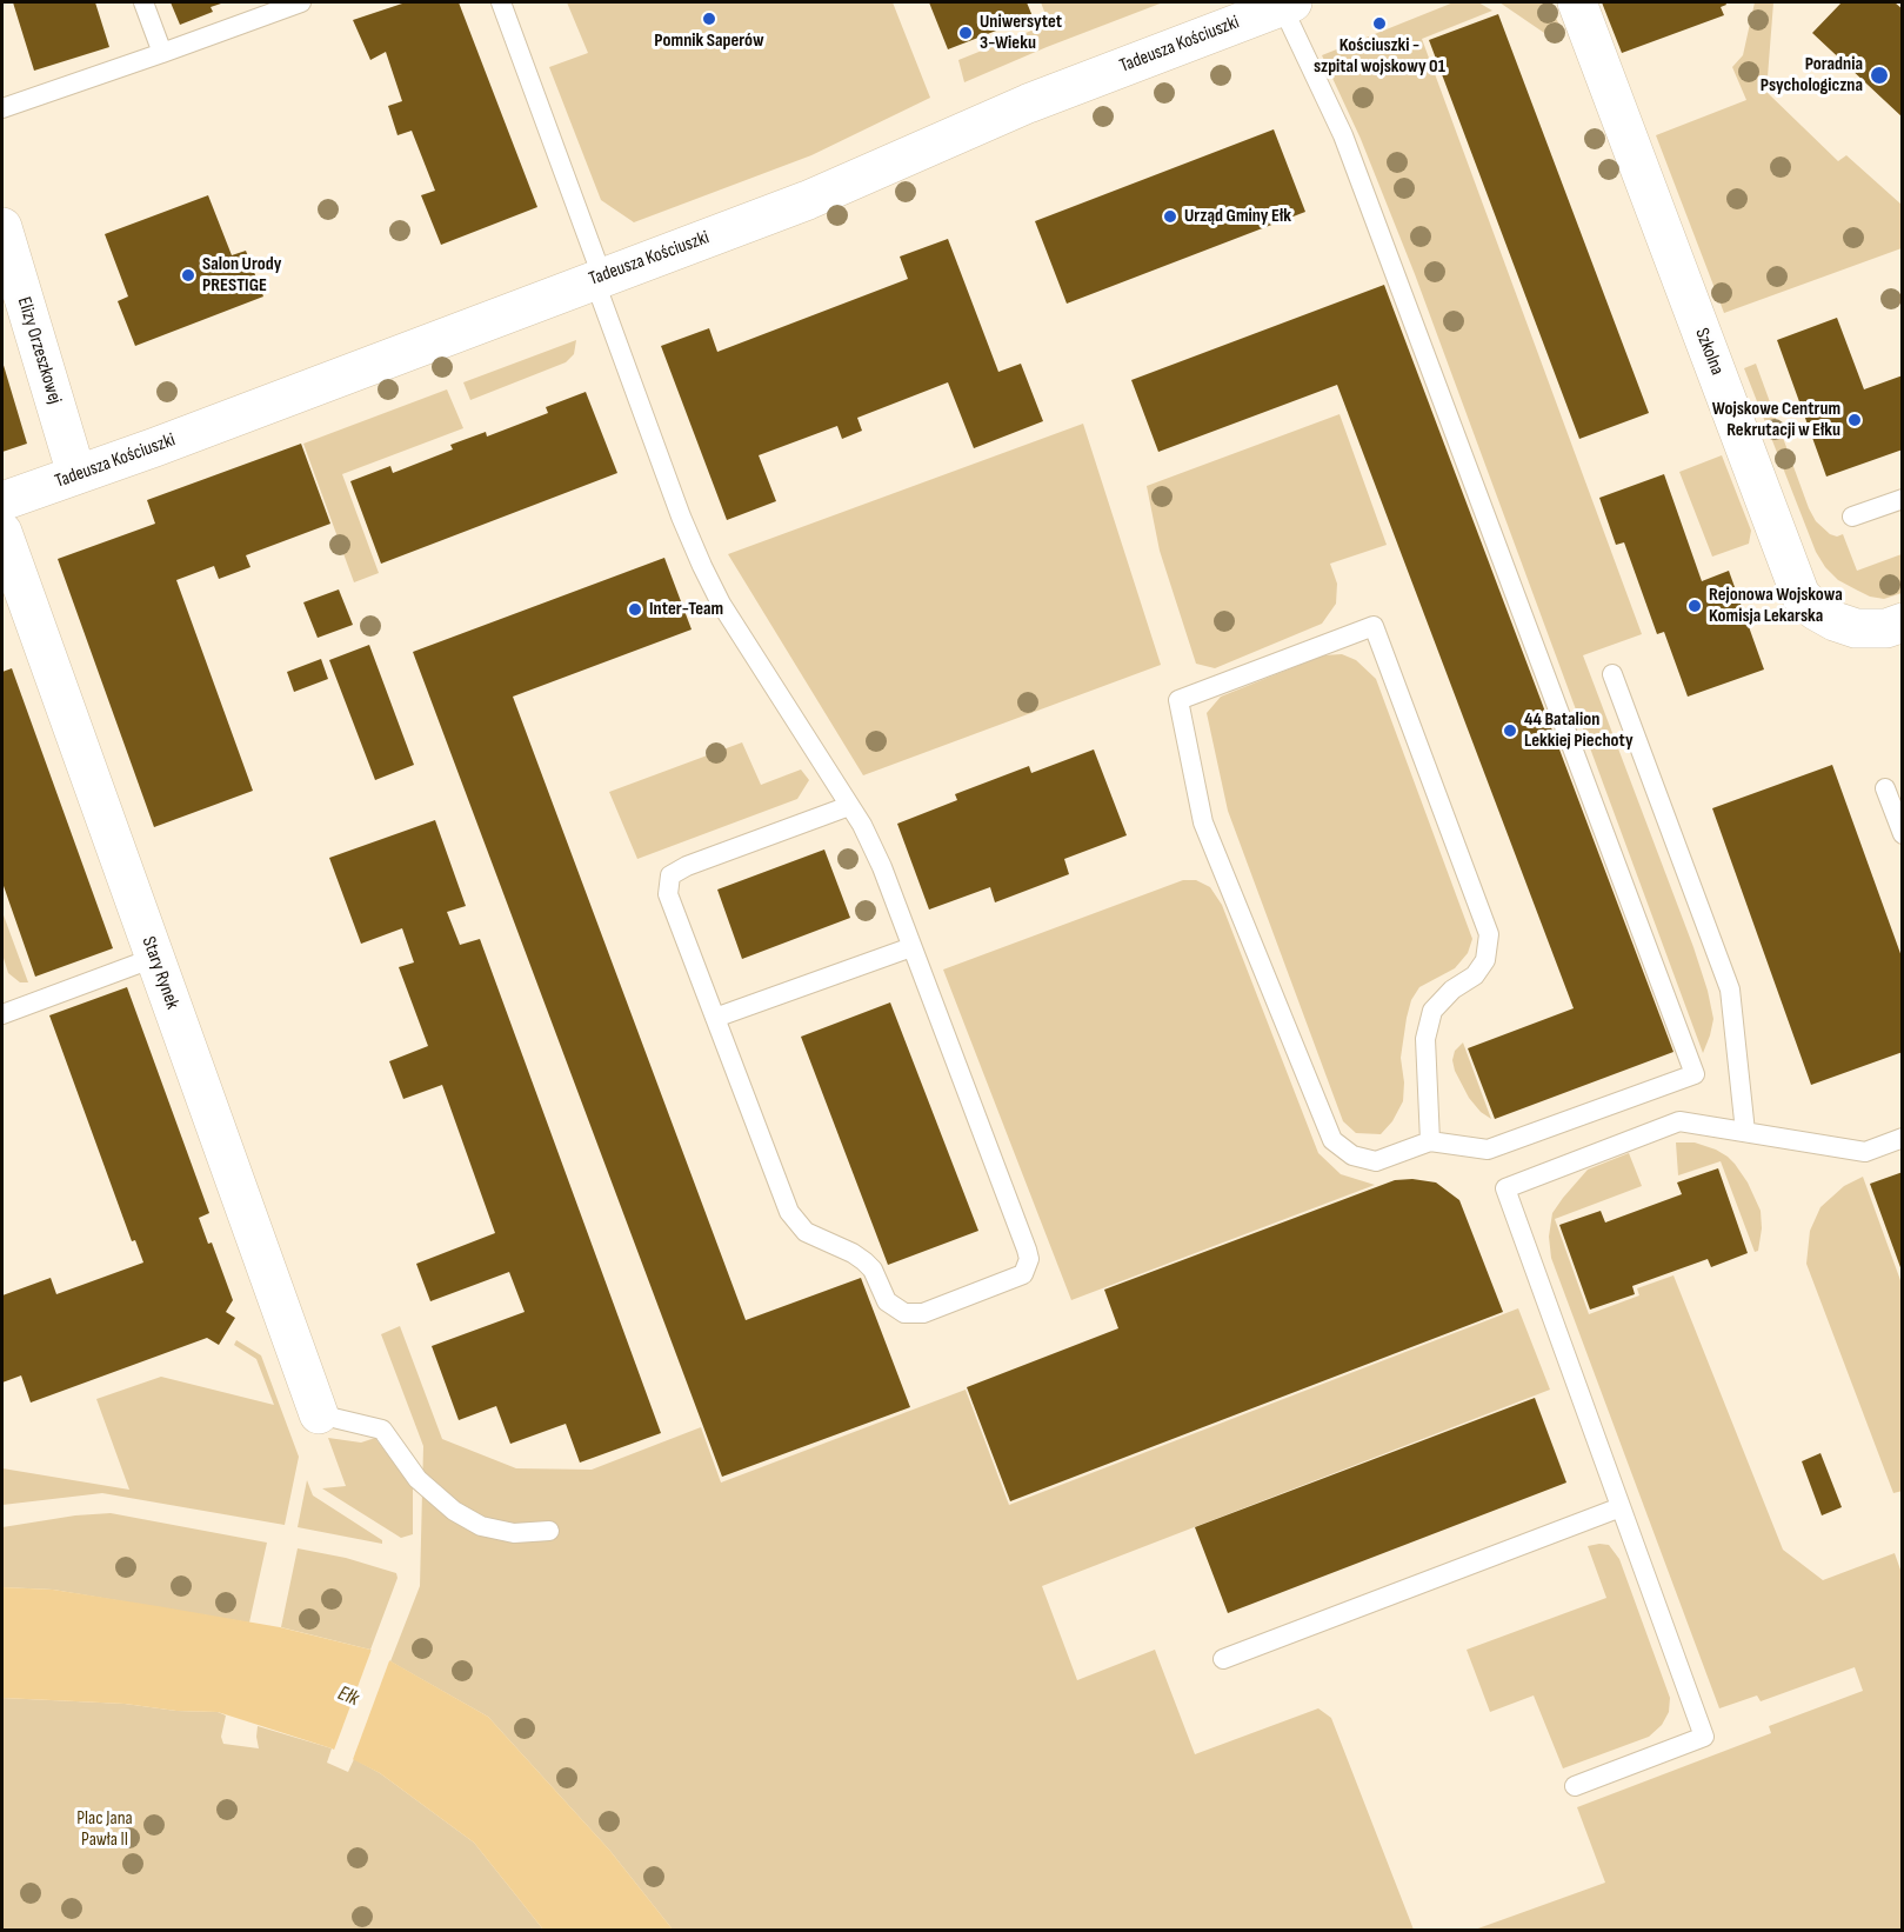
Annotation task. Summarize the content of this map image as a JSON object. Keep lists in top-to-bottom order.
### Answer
{
  "streets": {
    "street": [
      "Tadeusza Kościuszki",
      "Elizy Orzeszkowej",
      "Szkolna",
      "Stary Rynek"
    ]
  },
  "crossings": [
    ["Tadeusza Kościuszki", "Elizy Orzeszkowej"]
  ],
  "water": ["Ełk"],
  "parks": ["Plac Jana Pawła II"],
  "places": [
    "Pomnik Saperów",
    "Kościuszki - szpital wojskowy 01",
    "Uniwersytet 3-Wieku",
    "Poradnia Psychologiczna",
    "Urząd Gminy Ełk",
    "Salon Urody PRESTIGE",
    "Wojskowe Centrum Rekrutacji w Ełku",
    "Rejonowa Wojskowa Komisja Lekarska",
    "Inter-Team",
    "44 Batalion Lekkiej Piechoty"
  ]
}
